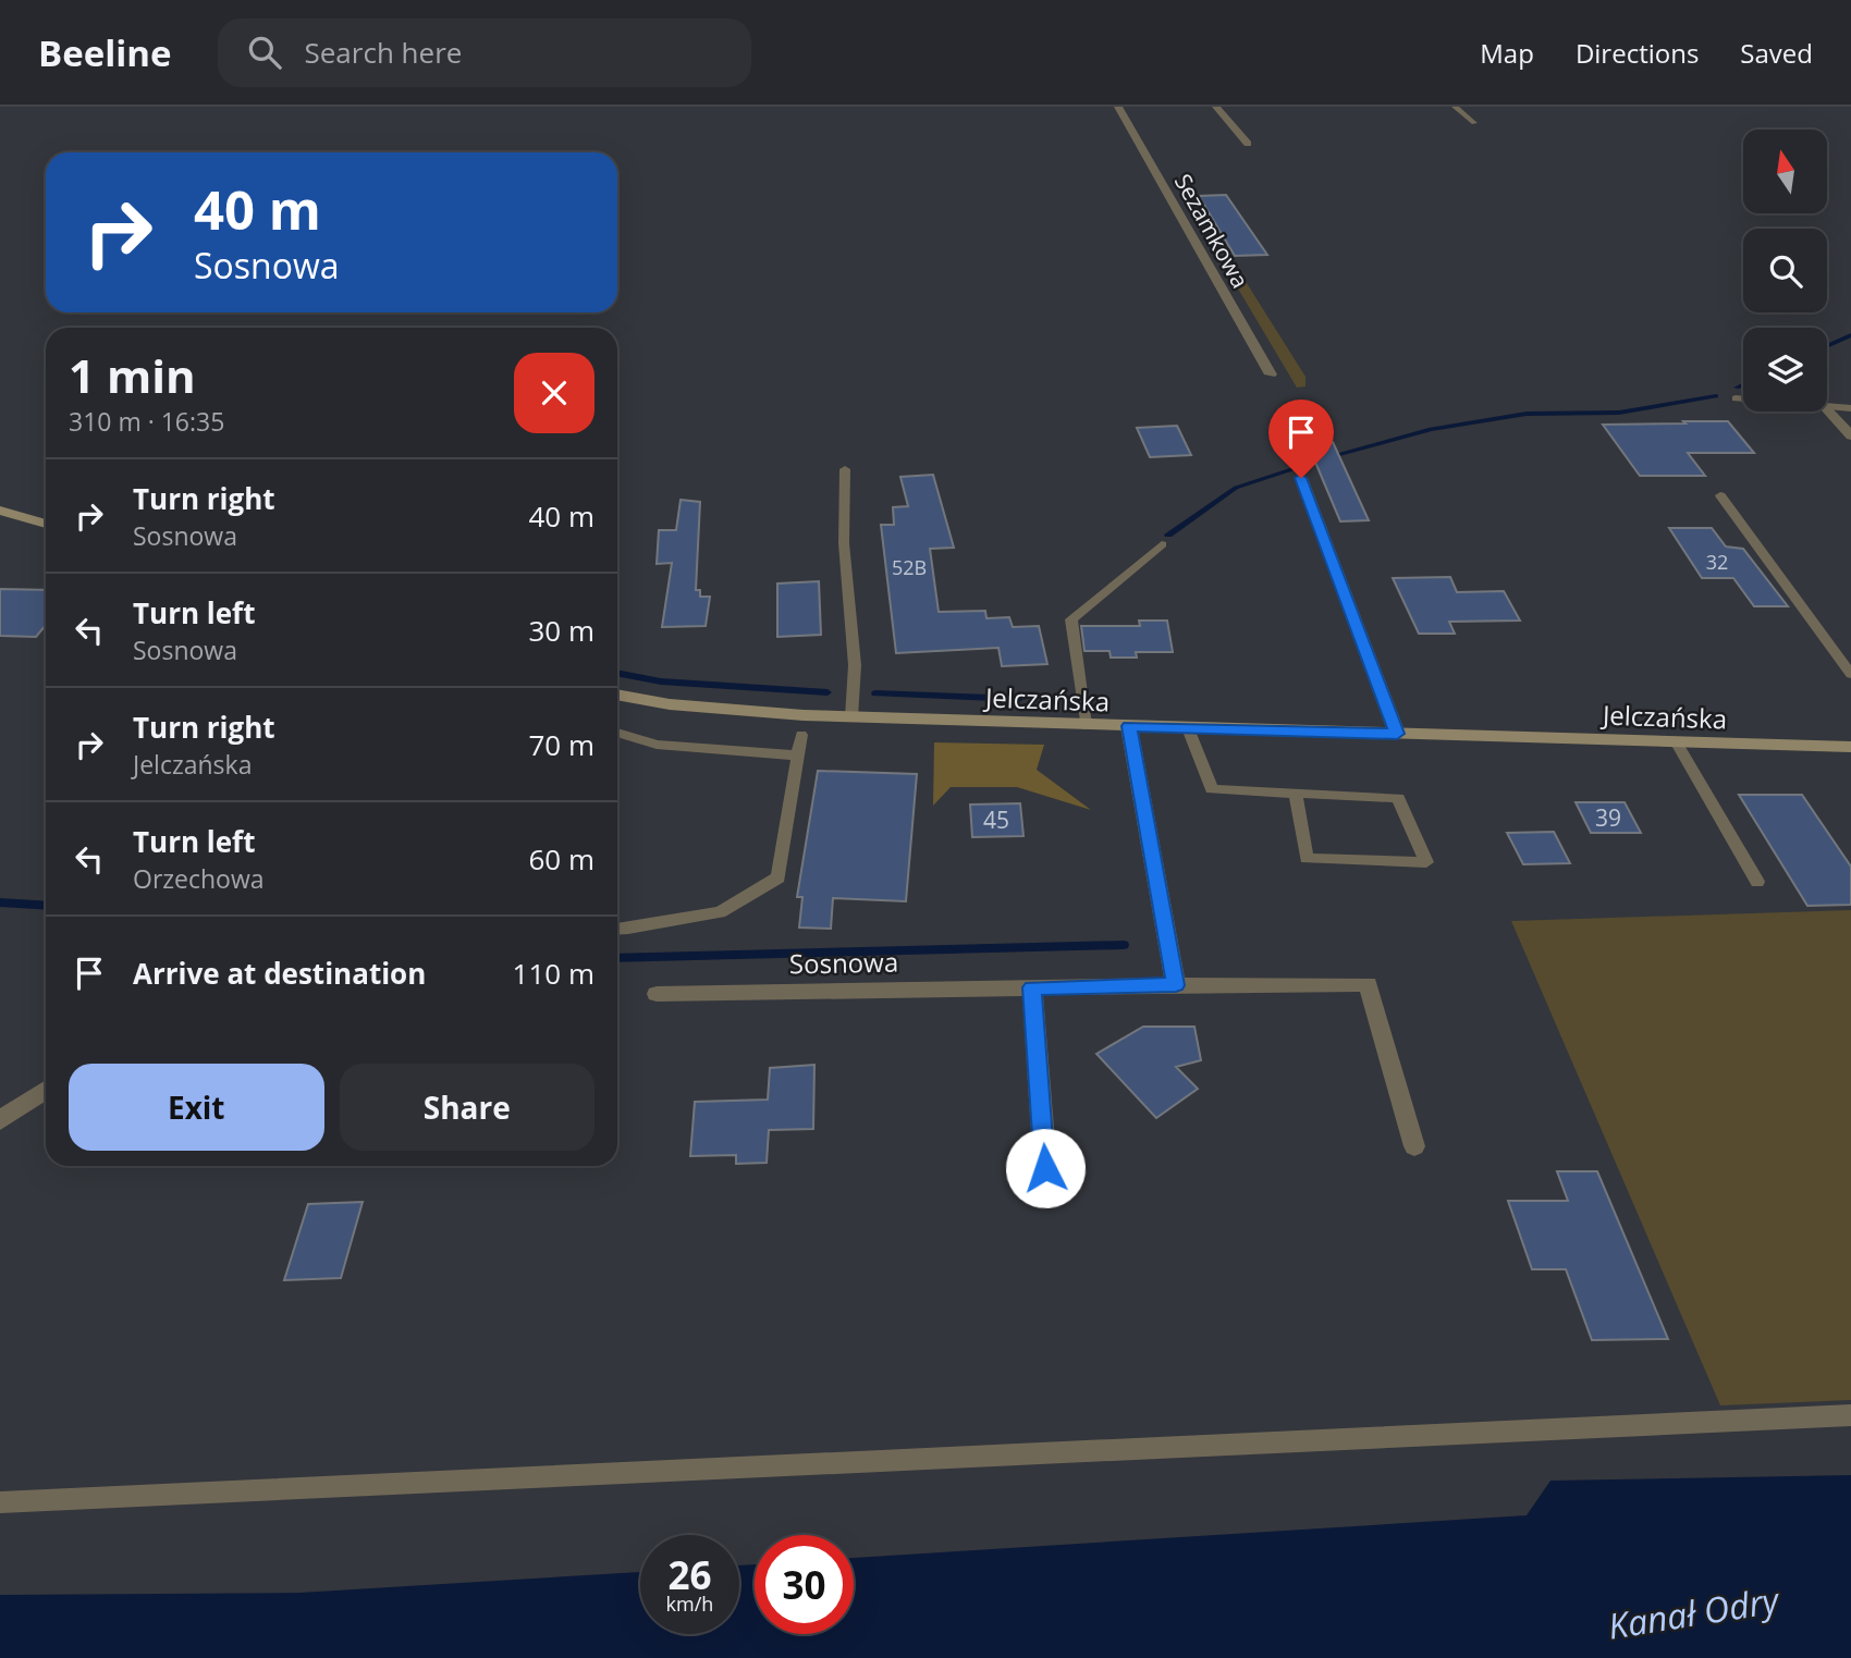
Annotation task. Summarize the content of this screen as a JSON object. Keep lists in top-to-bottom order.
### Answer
{
  "streets": {
    "main road": ["Jelczańska"],
    "street": ["Sezamkowa", "Sosnowa"]
  },
  "water": ["Kanał Odry"],
  "house_numbers": [
    "32",
    "52B",
    "39",
    "45"
  ],
  "north": "top",
  "page": {
    "header": "Beeline",
    "search": "Search here",
    "nav": ["Map", "Directions", "Saved"],
    "turn": ["40 m", "Sosnowa"],
    "heading": ["1 min", "310 m · 16:35"],
    "list": [
      {
        "name": "Turn right",
        "note": "Sosnowa",
        "value": "40 m"
      },
      {
        "name": "Turn left",
        "note": "Sosnowa",
        "value": "30 m"
      },
      {
        "name": "Turn right",
        "note": "Jelczańska",
        "value": "70 m"
      },
      {
        "name": "Turn left",
        "note": "Orzechowa",
        "value": "60 m"
      },
      {
        "name": "Arrive at destination",
        "value": "110 m"
      }
    ],
    "buttons": ["Exit", "Share"],
    "speed": "26 km/h",
    "limit": "30"
  }
}
